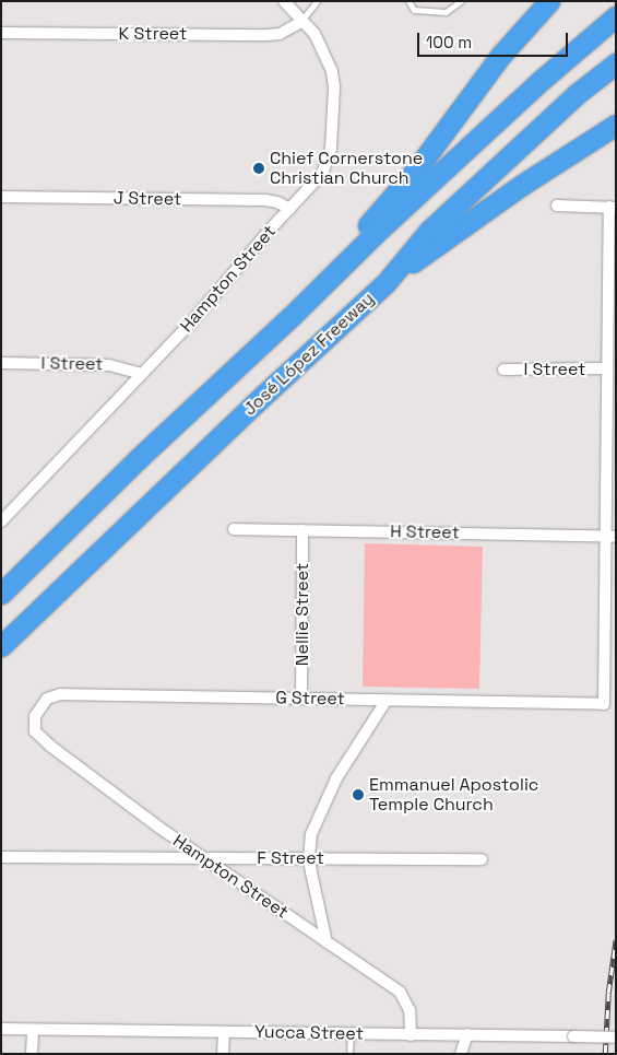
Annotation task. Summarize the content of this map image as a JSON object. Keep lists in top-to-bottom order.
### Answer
{
  "streets": {
    "highway": ["José López Freeway"],
    "street": [
      "K Street",
      "J Street",
      "Hampton Street",
      "I Street",
      "H Street",
      "Nellie Street",
      "G Street",
      "F Street",
      "Yucca Street"
    ]
  },
  "crossings": [
    ["K Street", "Hampton Street"],
    ["J Street", "Hampton Street"],
    ["Hampton Street", "I Street"],
    ["Hampton Street", "G Street"],
    ["Hampton Street", "F Street"],
    ["Hampton Street", "Yucca Street"],
    ["H Street", "Nellie Street"],
    ["H Street", "G Street"],
    ["Nellie Street", "G Street"]
  ],
  "places": ["Chief Cornerstone Christian Church", "Emmanuel Apostolic Temple Church"],
  "scale_bar": "100 m"
}
